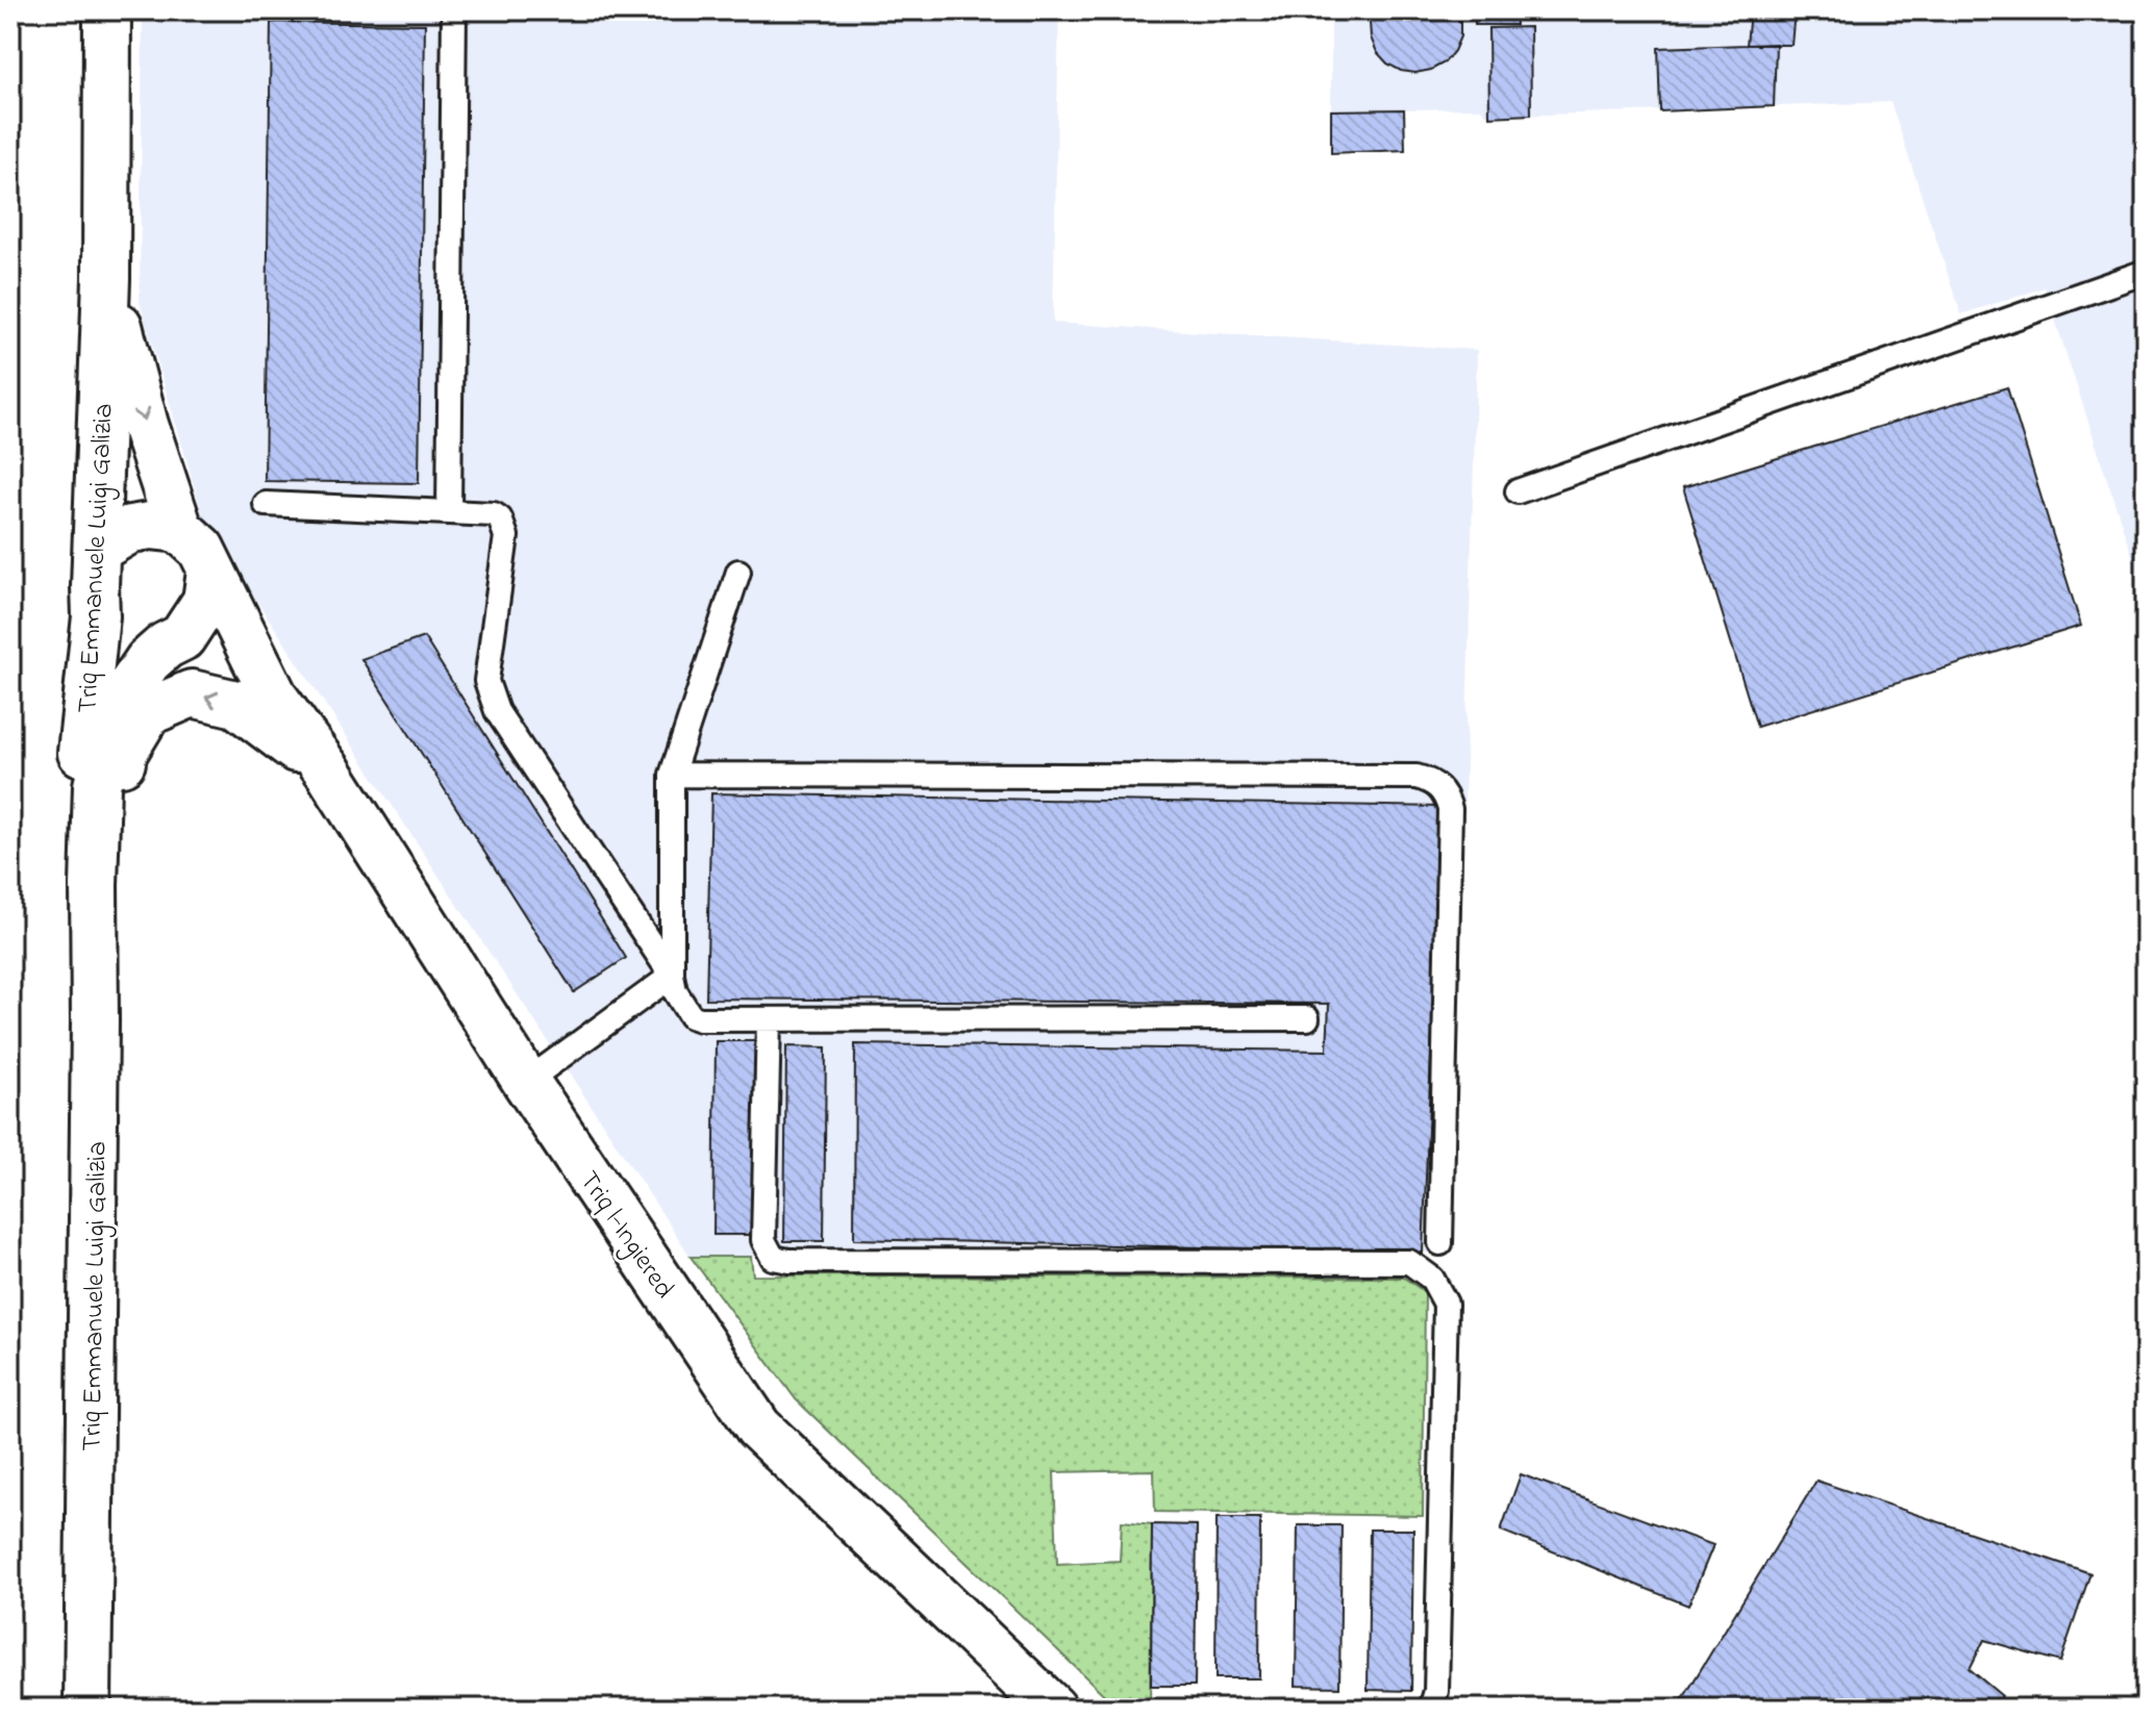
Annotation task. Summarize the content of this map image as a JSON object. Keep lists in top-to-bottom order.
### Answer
{
  "streets": {
    "main road": ["Triq Emmanuele Luigi Galizia", "Triq l-Ingiered"]
  },
  "crossings": [
    ["Triq Emmanuele Luigi Galizia", "Triq l-Ingiered"]
  ]
}
